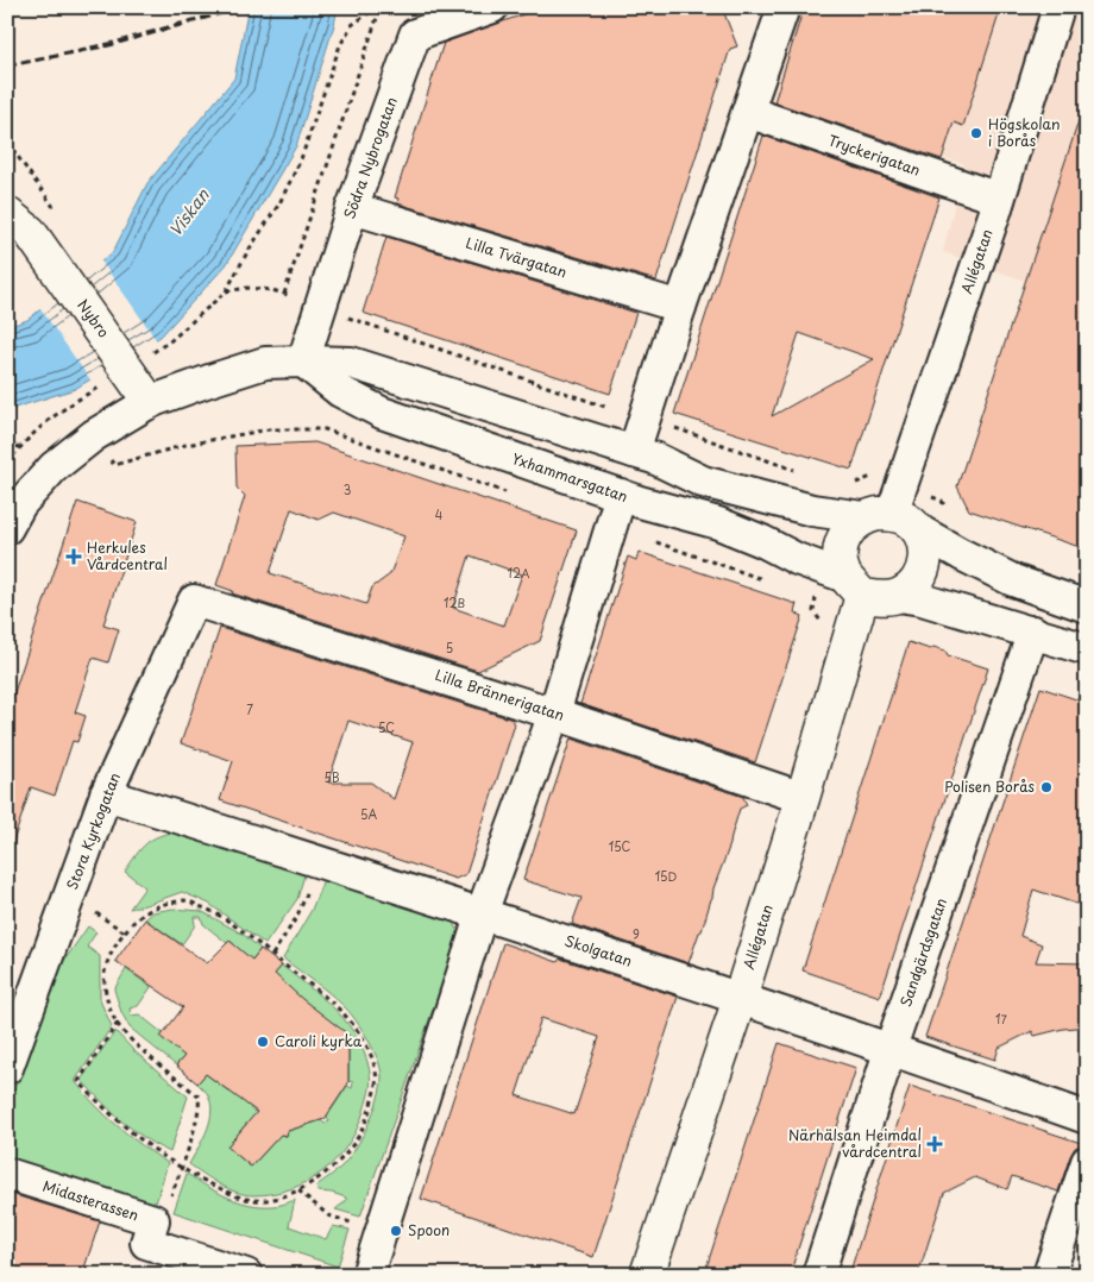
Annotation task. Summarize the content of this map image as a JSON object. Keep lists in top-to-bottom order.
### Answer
{
  "streets": {
    "street": [
      "Tryckerigatan",
      "Södra Nybrogatan",
      "Lilla Tvärgatan",
      "Allégatan",
      "Nybro",
      "Yxhammarsgatan",
      "Lilla Brännerigatan",
      "Stora Kyrkogatan",
      "Skolgatan",
      "Sandgärdsgatan",
      "Midasterassen"
    ]
  },
  "crossings": [
    ["Tryckerigatan", "Allégatan"],
    ["Södra Nybrogatan", "Lilla Tvärgatan"],
    ["Södra Nybrogatan", "Yxhammarsgatan"],
    ["Allégatan", "Yxhammarsgatan"],
    ["Allégatan", "Lilla Brännerigatan"],
    ["Allégatan", "Skolgatan"],
    ["Lilla Brännerigatan", "Stora Kyrkogatan"],
    ["Stora Kyrkogatan", "Skolgatan"],
    ["Skolgatan", "Sandgärdsgatan"]
  ],
  "water": ["Viskan"],
  "places": {
    "other": [
      "Högskolan i Borås",
      "Polisen Borås",
      "Caroli kyrka",
      "Spoon"
    ],
    "health": ["Herkules Vårdcentral", "Närhälsan Heimdal vårdcentral"]
  },
  "house_numbers": [
    "3",
    "4",
    "12A",
    "12B",
    "5",
    "7",
    "5C",
    "5B",
    "5A",
    "15C",
    "15D",
    "9",
    "17"
  ]
}
